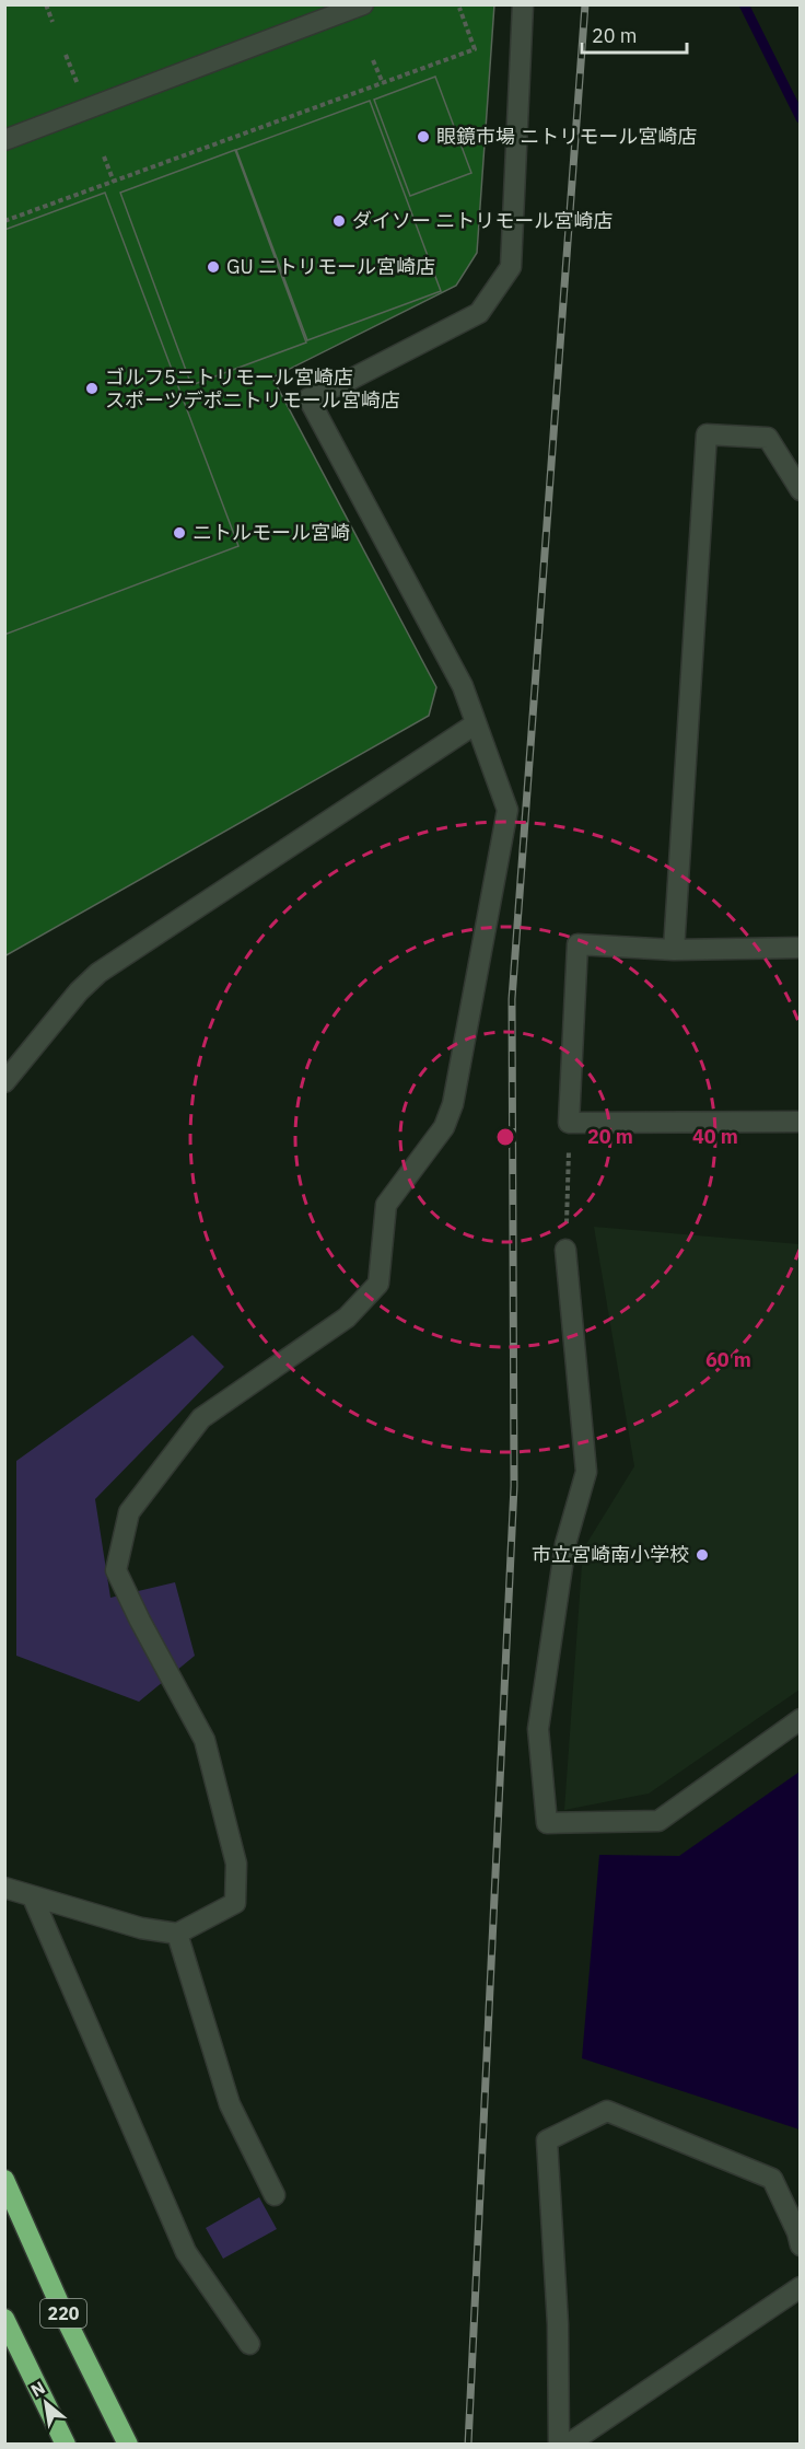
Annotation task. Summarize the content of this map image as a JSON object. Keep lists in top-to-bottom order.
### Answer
{
  "streets": {
    "highway": ["220"]
  },
  "places": [
    "眼鏡市場 ニトリモール宮崎店",
    "ダイソー ニトリモール宮崎店",
    "GU ニトリモール宮崎店",
    "ゴルフ5ニトリモール宮崎店 スポーツデポニトリモール宮崎店",
    "ニトルモール宮崎",
    "市立宮崎南小学校"
  ],
  "scale_bar": "20 m",
  "north": "top left",
  "rings": ["20 m", "40 m", "60 m"]
}
